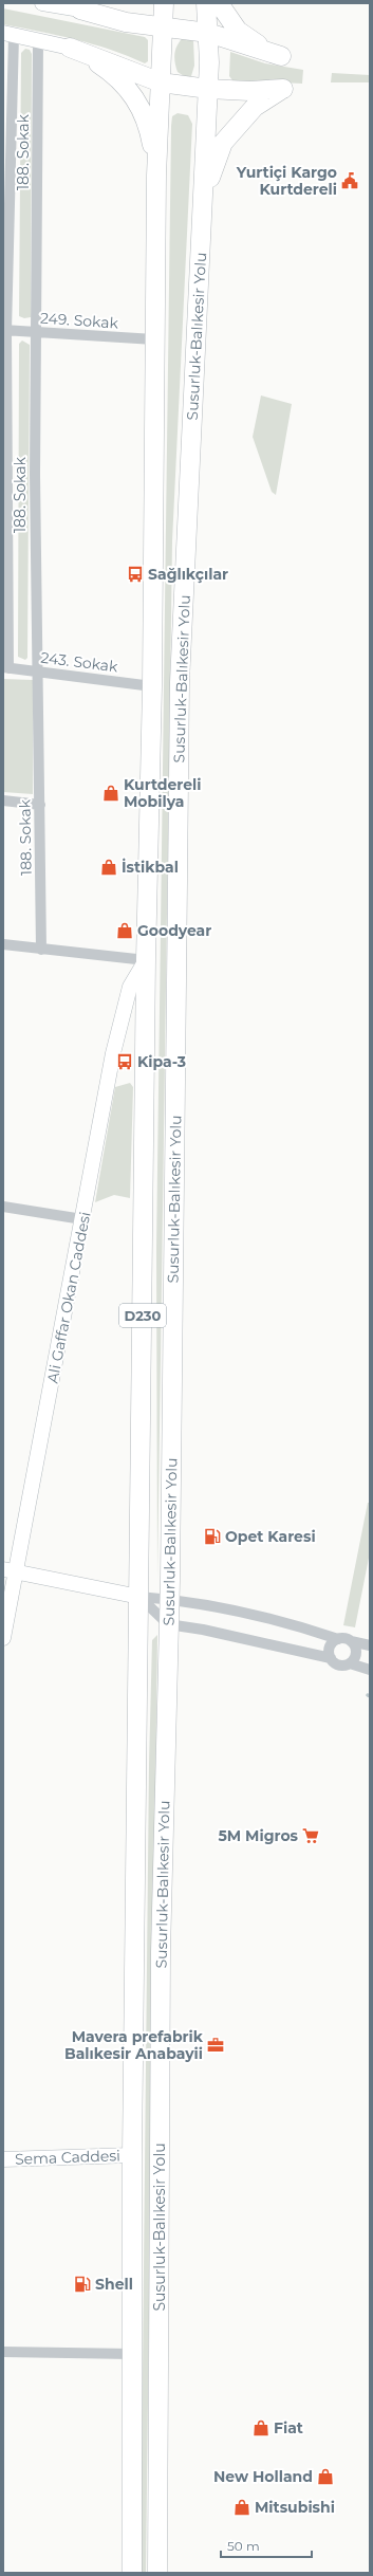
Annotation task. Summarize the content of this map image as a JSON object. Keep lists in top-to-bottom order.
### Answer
{
  "streets": {
    "highway": ["Susurluk-Balıkesir Yolu", "D230"],
    "main road": ["Ali Gaffar Okan Caddesi", "Sema Caddesi"],
    "street": ["188. Sokak", "249. Sokak", "243. Sokak"]
  },
  "crossings": [
    ["188. Sokak", "249. Sokak"],
    ["188. Sokak", "243. Sokak"],
    ["249. Sokak", "Susurluk-Balıkesir Yolu"],
    ["Susurluk-Balıkesir Yolu", "243. Sokak"],
    ["Susurluk-Balıkesir Yolu", "Ali Gaffar Okan Caddesi"],
    ["Susurluk-Balıkesir Yolu", "Sema Caddesi"]
  ],
  "places": {
    "public building": ["Yurtiçi Kargo Kurtdereli"],
    "bus stop": ["Sağlıkçılar", "Kipa-3"],
    "shop": [
      "Kurtdereli Mobilya",
      "İstikbal",
      "Goodyear",
      "Fiat",
      "New Holland",
      "Mitsubishi"
    ],
    "fuel station": ["Opet Karesi", "Shell"],
    "supermarket": ["5M Migros"],
    "office": ["Mavera prefabrik Balıkesir Anabayii"]
  },
  "scale_bar": "50 m"
}
